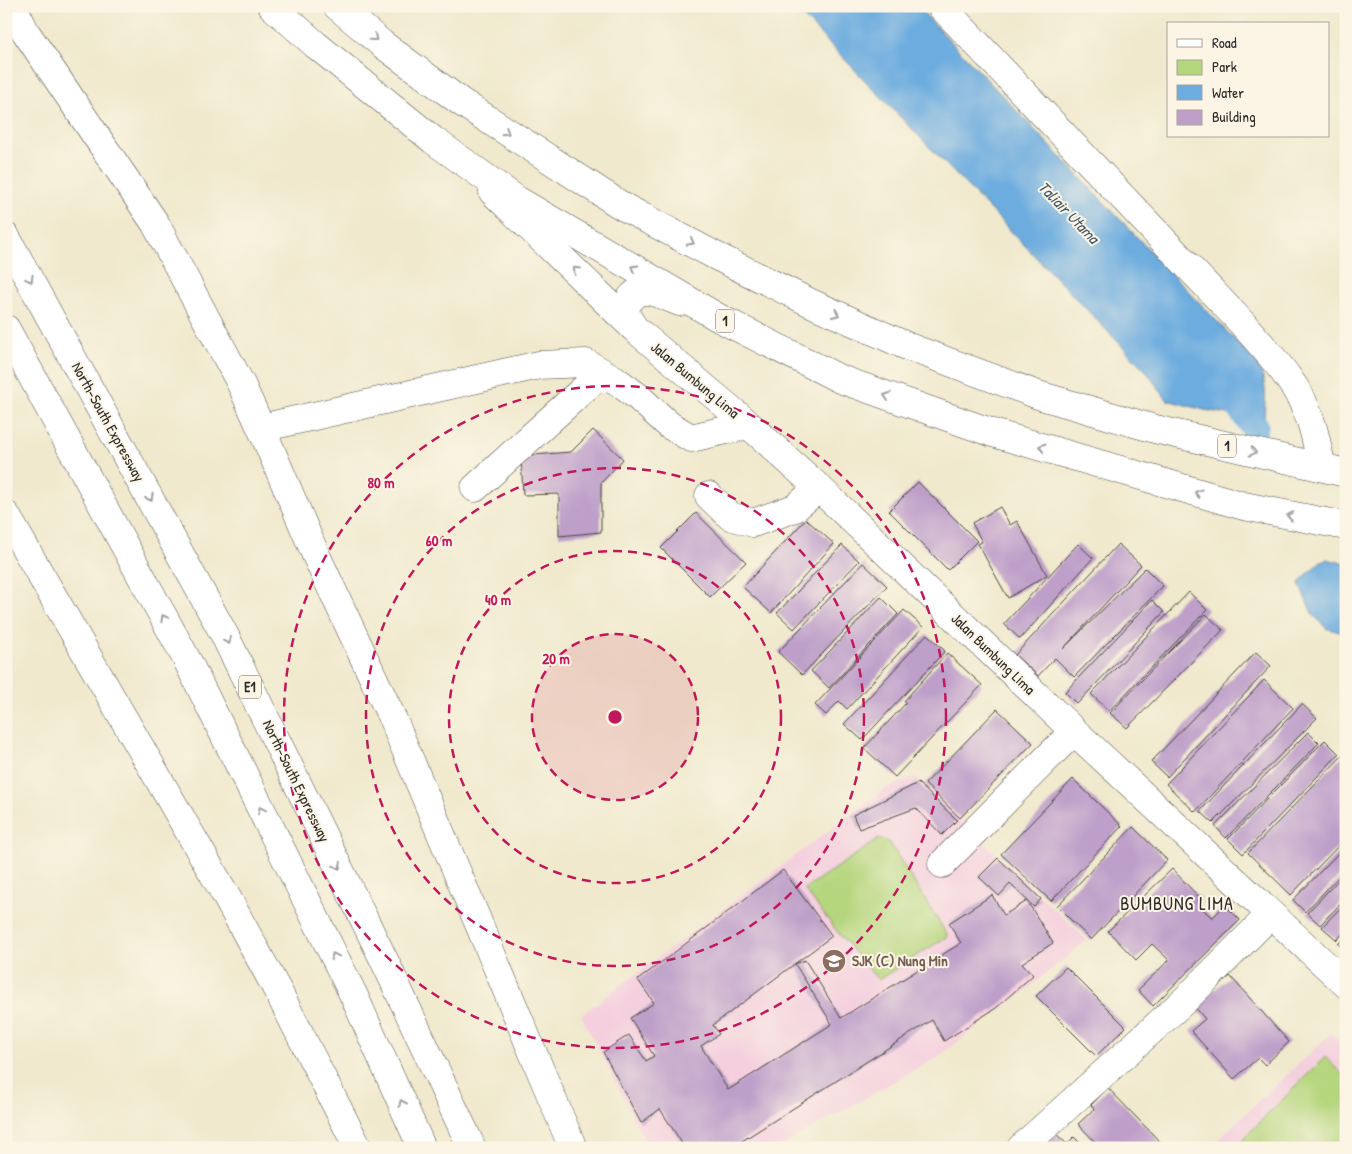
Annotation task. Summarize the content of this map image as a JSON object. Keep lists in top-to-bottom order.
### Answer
{
  "streets": {
    "main road": [
      "1",
      "Jalan Bumbung Lima",
      "North–South Expressway",
      "E1"
    ]
  },
  "crossings": [
    ["1", "Jalan Bumbung Lima"]
  ],
  "districts": ["BUMBUNG LIMA"],
  "water": ["Taliair Utama"],
  "places": {
    "school or university": ["SJK (C) Nung Min"]
  },
  "legend": [
    "Road",
    "Park",
    "Water",
    "Building"
  ],
  "rings": [
    "80 m",
    "60 m",
    "40 m",
    "20 m"
  ]
}
